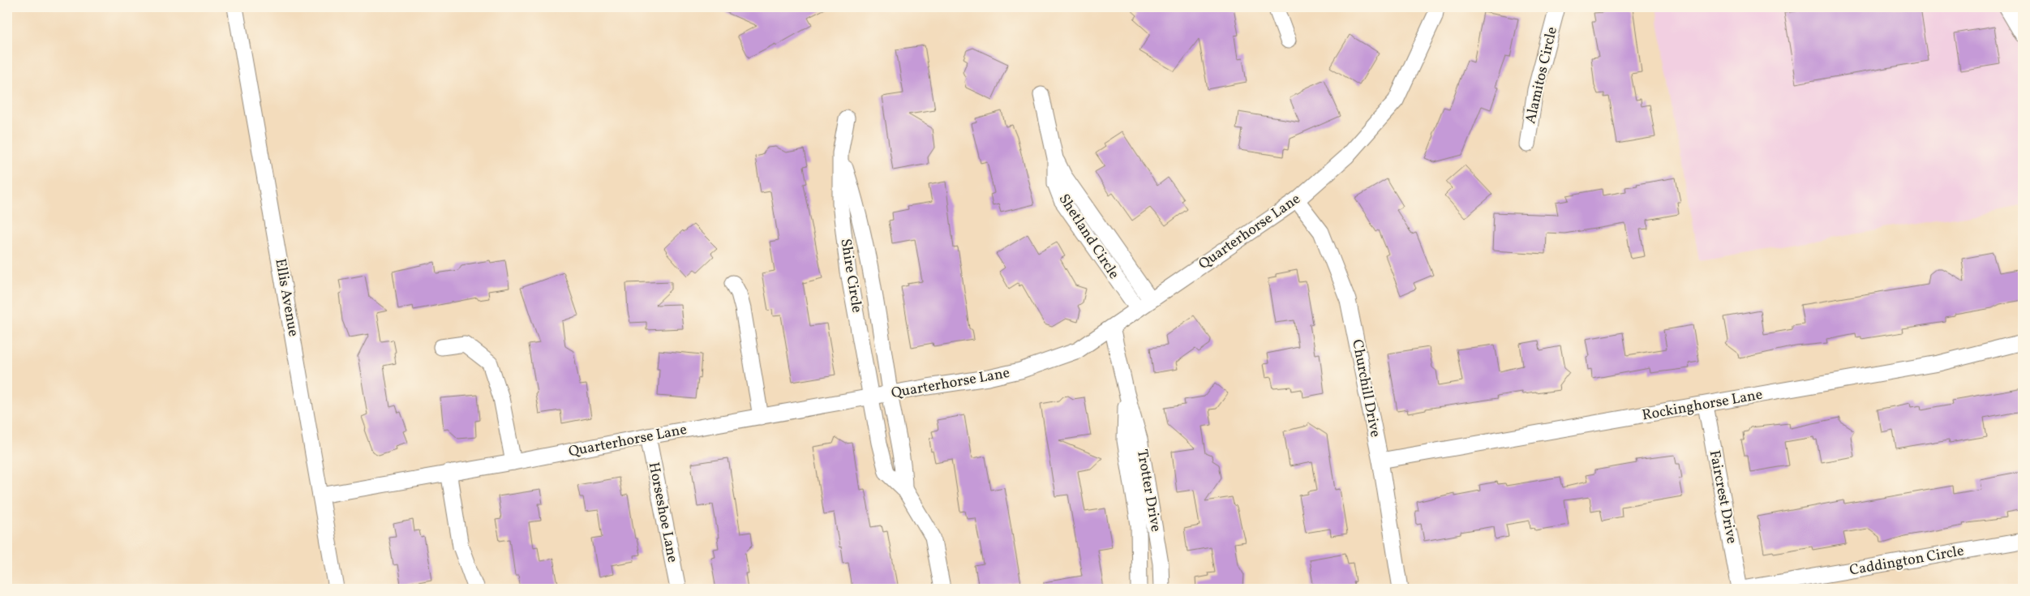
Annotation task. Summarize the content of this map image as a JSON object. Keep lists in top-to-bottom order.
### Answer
{
  "streets": {
    "street": [
      "Alamitos Circle",
      "Quarterhorse Lane",
      "Shetland Circle",
      "Shire Circle",
      "Ellis Avenue",
      "Churchill Drive",
      "Rockinghorse Lane",
      "Trotter Drive",
      "Faircrest Drive",
      "Horseshoe Lane",
      "Caddington Circle"
    ]
  },
  "crossings": [
    ["Quarterhorse Lane", "Shetland Circle"],
    ["Quarterhorse Lane", "Shire Circle"],
    ["Quarterhorse Lane", "Ellis Avenue"],
    ["Quarterhorse Lane", "Churchill Drive"],
    ["Quarterhorse Lane", "Trotter Drive"],
    ["Quarterhorse Lane", "Horseshoe Lane"],
    ["Churchill Drive", "Rockinghorse Lane"],
    ["Rockinghorse Lane", "Faircrest Drive"]
  ]
}
